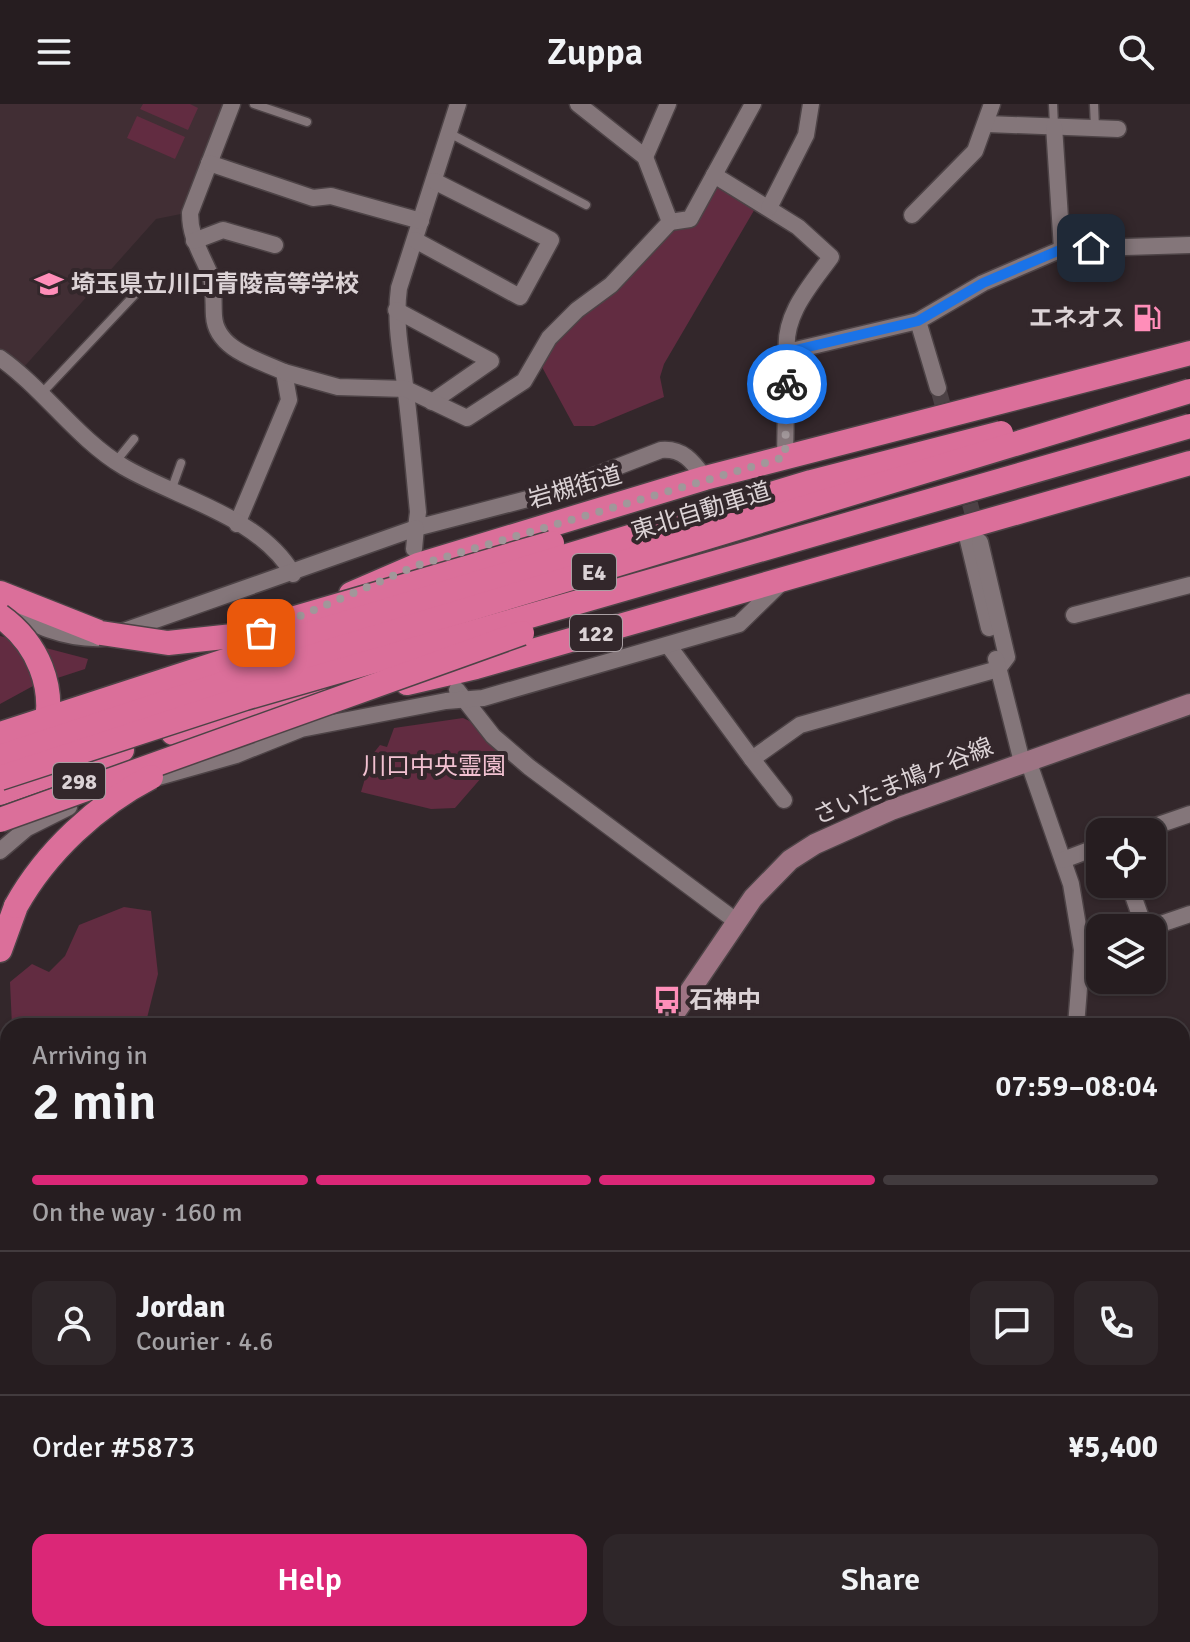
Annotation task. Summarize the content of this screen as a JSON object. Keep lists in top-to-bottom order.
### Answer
{
  "streets": {
    "highway": [
      "岩槻街道",
      "東北自動車道",
      "E4",
      "122",
      "298"
    ],
    "main road": ["さいたま鳩ヶ谷線"]
  },
  "crossings": [
    ["122", "298"]
  ],
  "parks": ["川口中央霊園"],
  "places": {
    "school or university": ["埼玉県立川口青陵高等学校"],
    "fuel station": ["エネオス"],
    "bus stop": ["石神中"]
  },
  "page": {
    "header": "Zuppa",
    "heading": ["2 min", "Arriving in", "07:59–08:04"],
    "panel": [
      "Jordan",
      "Courier · 4.6",
      "Order #5873",
      "¥5,400"
    ],
    "bar": "On the way · 160 m",
    "buttons": ["Help", "Share"]
  }
}
